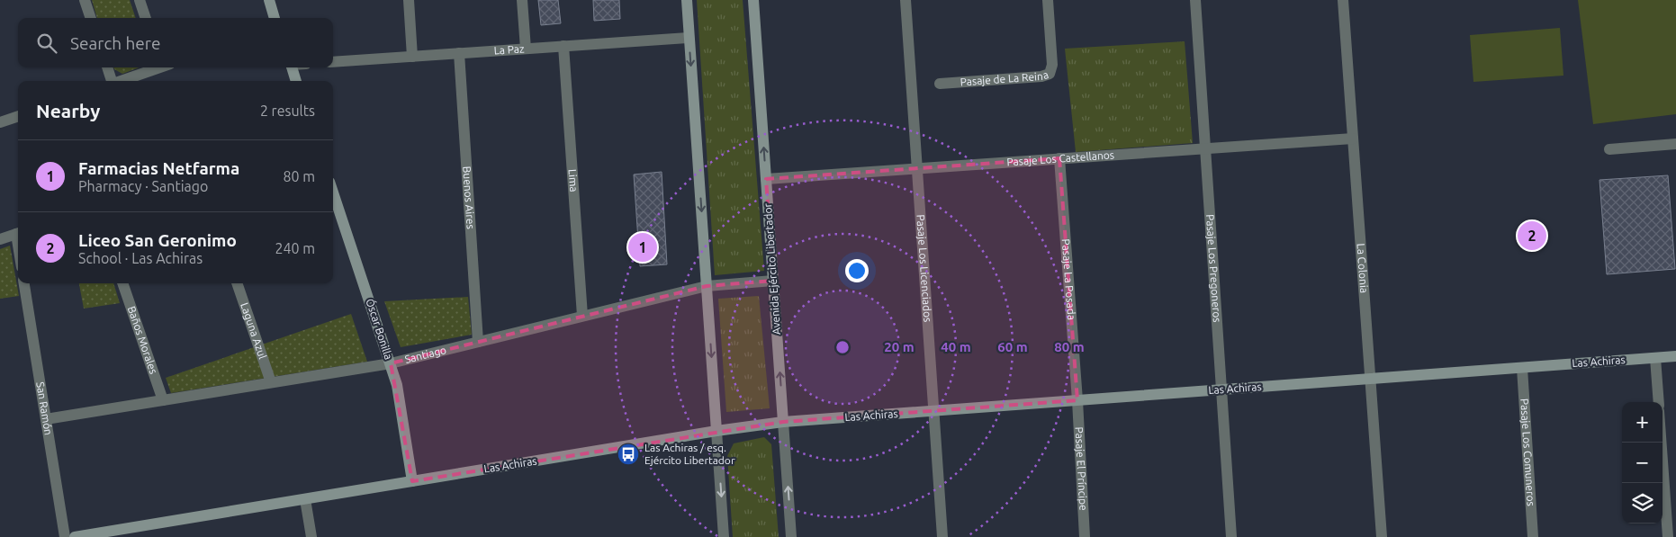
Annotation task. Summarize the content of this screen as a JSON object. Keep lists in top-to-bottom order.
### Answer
{
  "streets": {
    "street": [
      "La Paz",
      "Pasaje de La Reina",
      "Pasaje Los Castellanos",
      "Lima",
      "Buenos Aires",
      "Pasaje Los Licenciados",
      "Avenida Ejército Libertador",
      "Pasaje Los Pregoneros",
      "La Colonia",
      "Pasaje La Posada",
      "Óscar Bonilla",
      "Laguna Azul",
      "Baños Morales",
      "Santiago",
      "Las Achiras",
      "San Ramón",
      "Pasaje Los Comuneros",
      "Pasaje El Príncipe"
    ]
  },
  "crossings": [
    ["La Paz", "Lima"],
    ["La Paz", "Buenos Aires"],
    ["Pasaje Los Castellanos", "Pasaje Los Licenciados"],
    ["Pasaje Los Castellanos", "Avenida Ejército Libertador"],
    ["Pasaje Los Castellanos", "Pasaje Los Pregoneros"],
    ["Pasaje Los Castellanos", "La Colonia"],
    ["Pasaje Los Castellanos", "Pasaje La Posada"],
    ["Lima", "Santiago"],
    ["Buenos Aires", "Santiago"],
    ["Pasaje Los Licenciados", "Las Achiras"],
    ["Avenida Ejército Libertador", "Santiago"],
    ["Avenida Ejército Libertador", "Las Achiras"],
    ["Pasaje Los Pregoneros", "Las Achiras"],
    ["La Colonia", "Las Achiras"],
    ["Pasaje La Posada", "Las Achiras"],
    ["Pasaje La Posada", "Pasaje El Príncipe"],
    ["Óscar Bonilla", "Santiago"],
    ["Óscar Bonilla", "Las Achiras"],
    ["Laguna Azul", "Santiago"],
    ["Baños Morales", "Santiago"],
    ["Santiago", "San Ramón"],
    ["Las Achiras", "Pasaje Los Comuneros"],
    ["Las Achiras", "Pasaje El Príncipe"]
  ],
  "places": {
    "bus stop": ["Las Achiras / esq. Ejército Libertador"]
  },
  "page": {
    "search": "Search here",
    "heading": ["Nearby", "2 results"],
    "list": [
      {
        "mark": "1",
        "name": "Farmacias Netfarma",
        "note": "Pharmacy · Santiago",
        "value": "80 m"
      },
      {
        "mark": "2",
        "name": "Liceo San Geronimo",
        "note": "School · Las Achiras",
        "value": "240 m"
      }
    ],
    "pins": ["2", "1"],
    "map_buttons": ["+", "−"]
  },
  "rings": [
    "20 m",
    "40 m",
    "60 m",
    "80 m"
  ]
}
